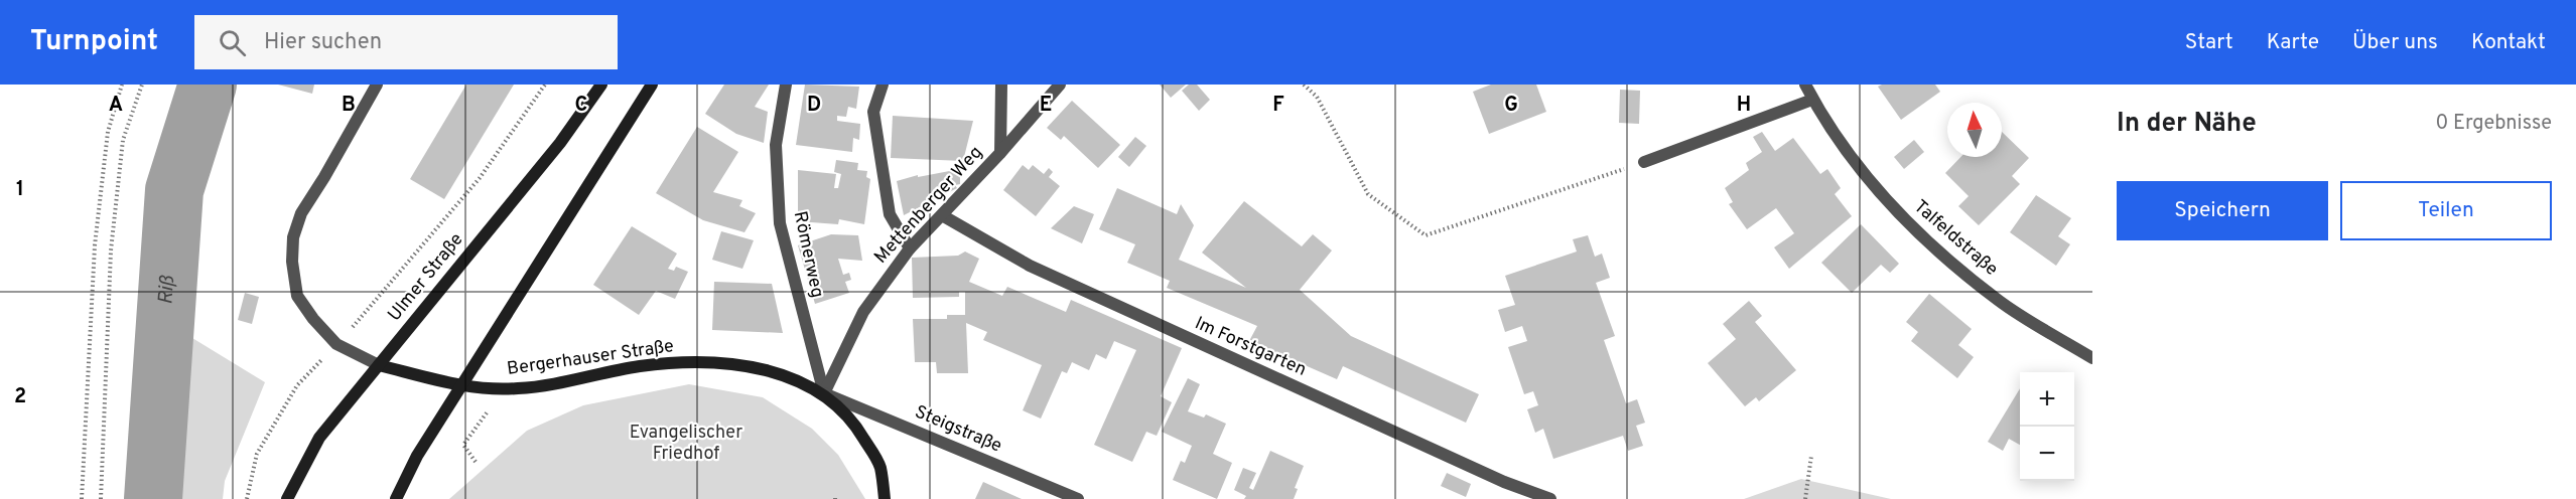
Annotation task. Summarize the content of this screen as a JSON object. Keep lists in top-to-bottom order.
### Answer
{
  "streets": {
    "main road": ["Ulmer Straße", "Bergerhauser Straße"],
    "street": [
      "Mettenberger Weg",
      "Talfeldstraße",
      "Römerweg",
      "Im Forstgarten",
      "Steigstraße"
    ]
  },
  "crossings": [
    ["Mettenberger Weg", "Römerweg"],
    ["Mettenberger Weg", "Im Forstgarten"],
    ["Mettenberger Weg", "Bergerhauser Straße"],
    ["Mettenberger Weg", "Steigstraße"],
    ["Römerweg", "Bergerhauser Straße"],
    ["Römerweg", "Steigstraße"],
    ["Ulmer Straße", "Bergerhauser Straße"],
    ["Bergerhauser Straße", "Steigstraße"]
  ],
  "water": ["Riß"],
  "parks": ["Evangelischer Friedhof"],
  "north": "top",
  "page": {
    "header": "Turnpoint",
    "search": "Hier suchen",
    "nav": [
      "Start",
      "Karte",
      "Über uns",
      "Kontakt"
    ],
    "heading": ["In der Nähe", "0 Ergebnisse"],
    "buttons": ["Speichern", "Teilen"],
    "map_buttons": ["+", "−"]
  },
  "grid": {
    "columns": [
      "A",
      "B",
      "C",
      "D",
      "E",
      "F",
      "G",
      "H"
    ],
    "rows": ["1", "2"]
  }
}
